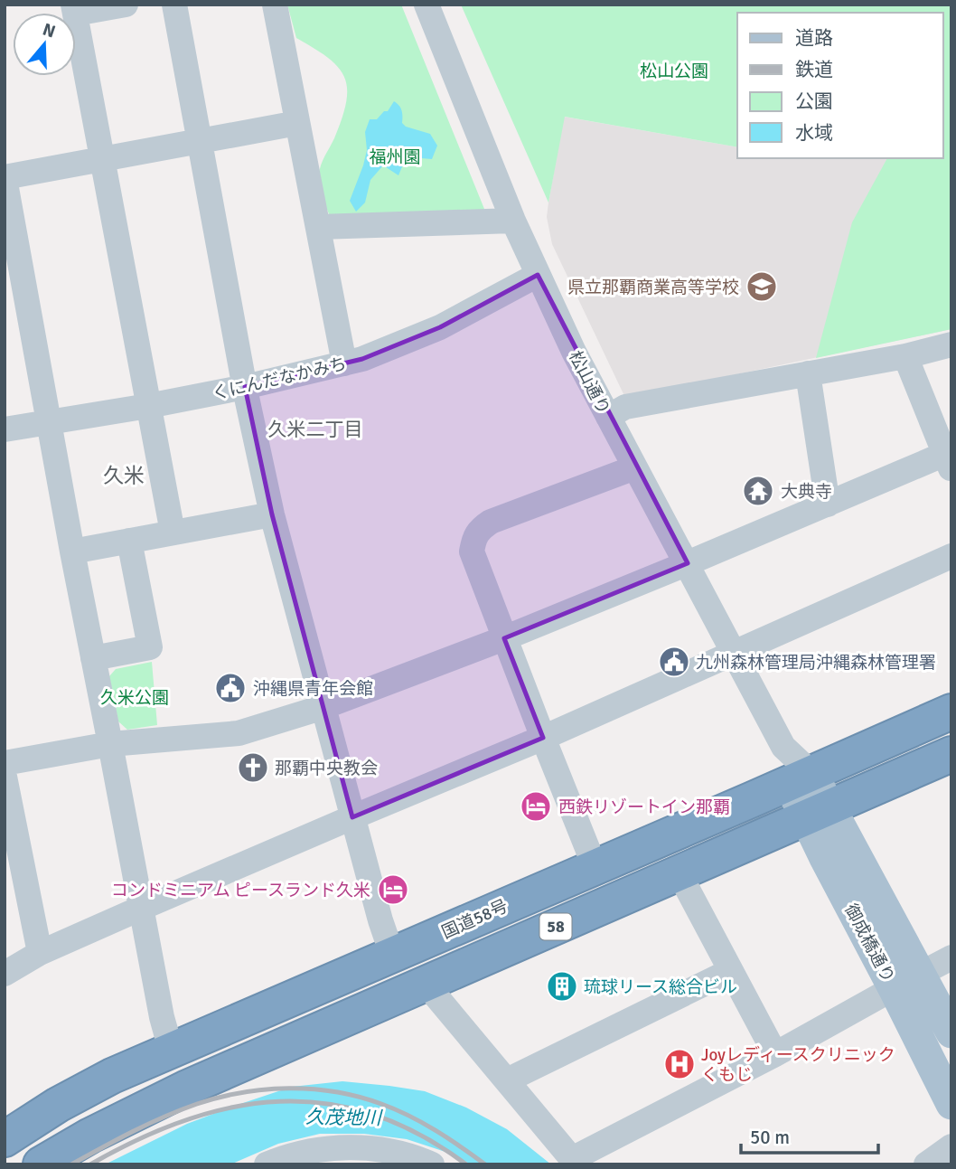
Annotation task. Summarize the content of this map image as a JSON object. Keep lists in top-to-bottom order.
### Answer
{
  "streets": {
    "highway": ["国道58号", "58"],
    "main road": ["御成橋通り"],
    "street": ["くにんだなかみち", "松山通り"]
  },
  "crossings": [
    ["くにんだなかみち", "松山通り"],
    ["松山通り", "国道58号"],
    ["松山通り", "御成橋通り"],
    ["国道58号", "御成橋通り"],
    ["58", "御成橋通り"]
  ],
  "districts": ["久米二丁目", "久米"],
  "water": ["久茂地川"],
  "parks": ["松山公園", "福州園", "久米公園"],
  "places": {
    "school or university": ["県立那覇商業高等学校"],
    "temple": ["大典寺"],
    "public building": ["九州森林管理局沖縄森林管理署", "沖縄県青年会館"],
    "church": ["那覇中央教会"],
    "hotel": ["西鉄リゾートイン那覇", "コンドミニアム ピースランド久米"],
    "building": ["琉球リース総合ビル"],
    "hospital": ["Joyレディースクリニック くもじ"]
  },
  "legend": [
    "道路",
    "鉄道",
    "公園",
    "水域"
  ],
  "scale_bar": "50 m",
  "north": "top"
}
